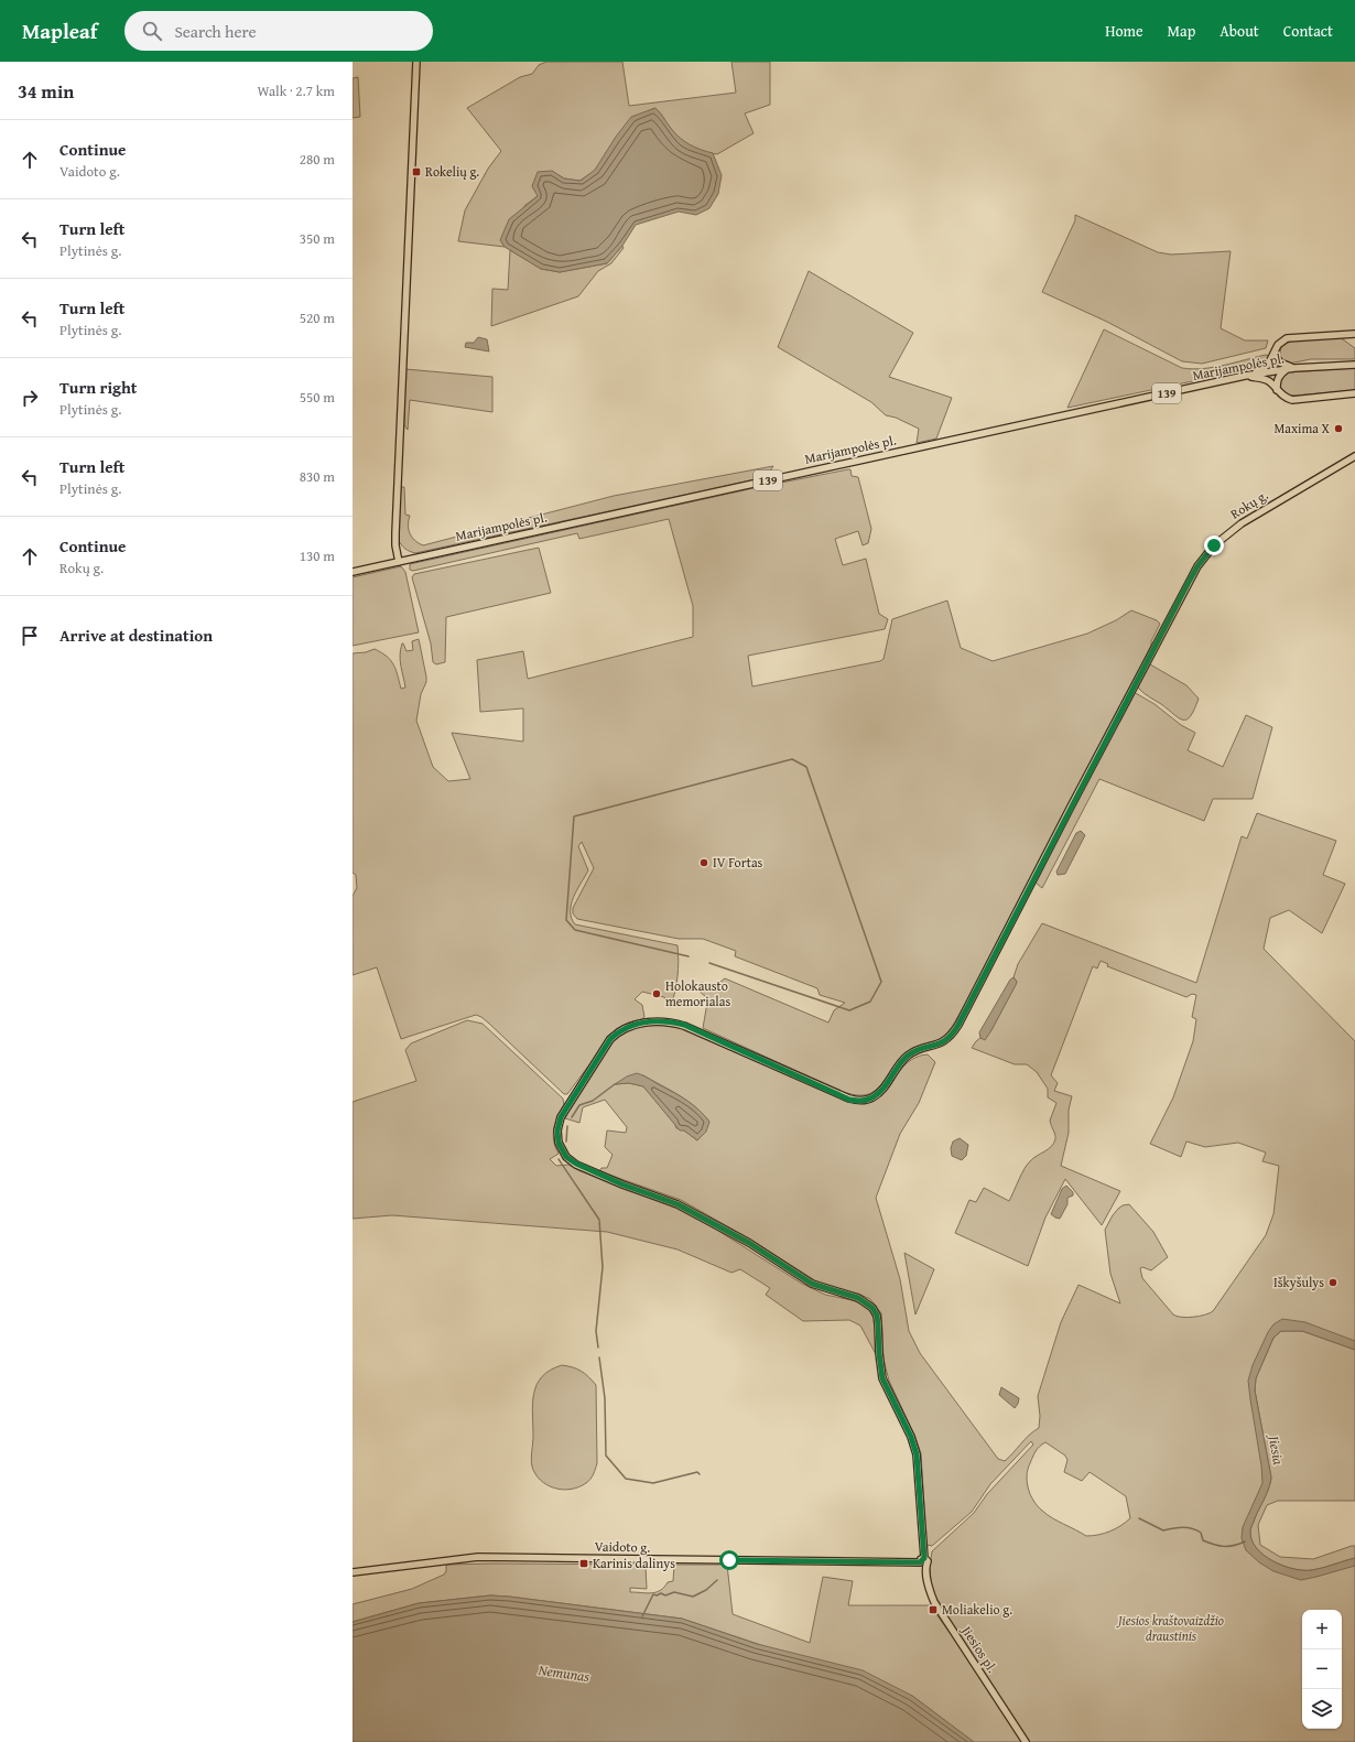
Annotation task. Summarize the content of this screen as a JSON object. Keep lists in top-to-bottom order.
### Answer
{
  "streets": {
    "main road": [
      "Marijampolės pl.",
      "139",
      "Rokų g.",
      "Vaidoto g.",
      "Jiesios pl."
    ]
  },
  "crossings": [
    ["Rokų g.", "Vaidoto g."],
    ["Rokų g.", "Jiesios pl."],
    ["Vaidoto g.", "Jiesios pl."]
  ],
  "water": ["Jiesia", "Nemunas"],
  "parks": ["Jiesios kraštovaizdžio draustinis"],
  "places": {
    "transit": ["Rokelių g.", "Karinis dalinys", "Moliakelio g."],
    "other": [
      "Maxima X",
      "IV Fortas",
      "Holokausto memorialas",
      "Iškyšulys"
    ]
  },
  "page": {
    "header": "Mapleaf",
    "search": "Search here",
    "nav": [
      "Home",
      "Map",
      "About",
      "Contact"
    ],
    "heading": ["34 min", "Walk · 2.7 km"],
    "list": [
      ["Continue", "Vaidoto g.", "280 m"],
      ["Turn left", "Plytinės g.", "350 m"],
      ["Turn left", "Plytinės g.", "520 m"],
      ["Turn right", "Plytinės g.", "550 m"],
      ["Turn left", "Plytinės g.", "830 m"],
      ["Continue", "Rokų g.", "130 m"],
      "Arrive at destination"
    ],
    "map_buttons": ["+", "−"]
  }
}
